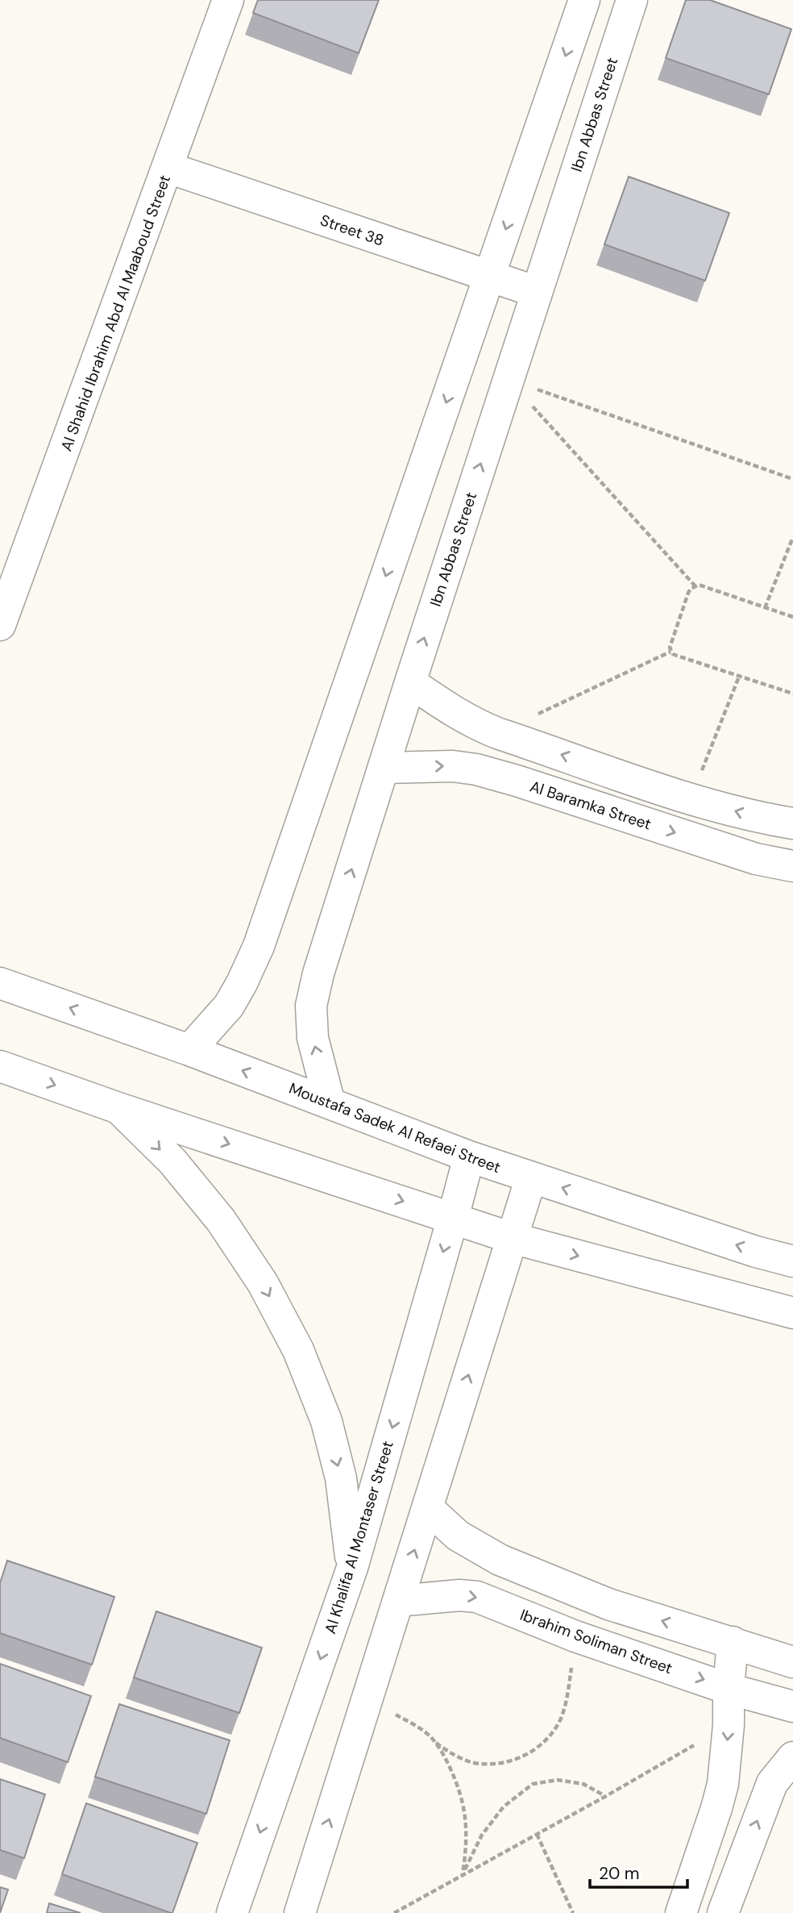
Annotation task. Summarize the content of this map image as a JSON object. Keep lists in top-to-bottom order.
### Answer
{
  "streets": {
    "street": [
      "Ibn Abbas Street",
      "Street 38",
      "Al Shahid Ibrahim Abd Al Maaboud Street",
      "Al Baramka Street",
      "Moustafa Sadek Al Refaei Street",
      "Al Khalifa Al Montaser Street",
      "Ibrahim Soliman Street"
    ]
  },
  "crossings": [
    ["Ibn Abbas Street", "Street 38"],
    ["Ibn Abbas Street", "Al Baramka Street"],
    ["Ibn Abbas Street", "Moustafa Sadek Al Refaei Street"],
    ["Street 38", "Al Shahid Ibrahim Abd Al Maaboud Street"],
    ["Moustafa Sadek Al Refaei Street", "Al Khalifa Al Montaser Street"]
  ],
  "scale_bar": "20 m"
}
